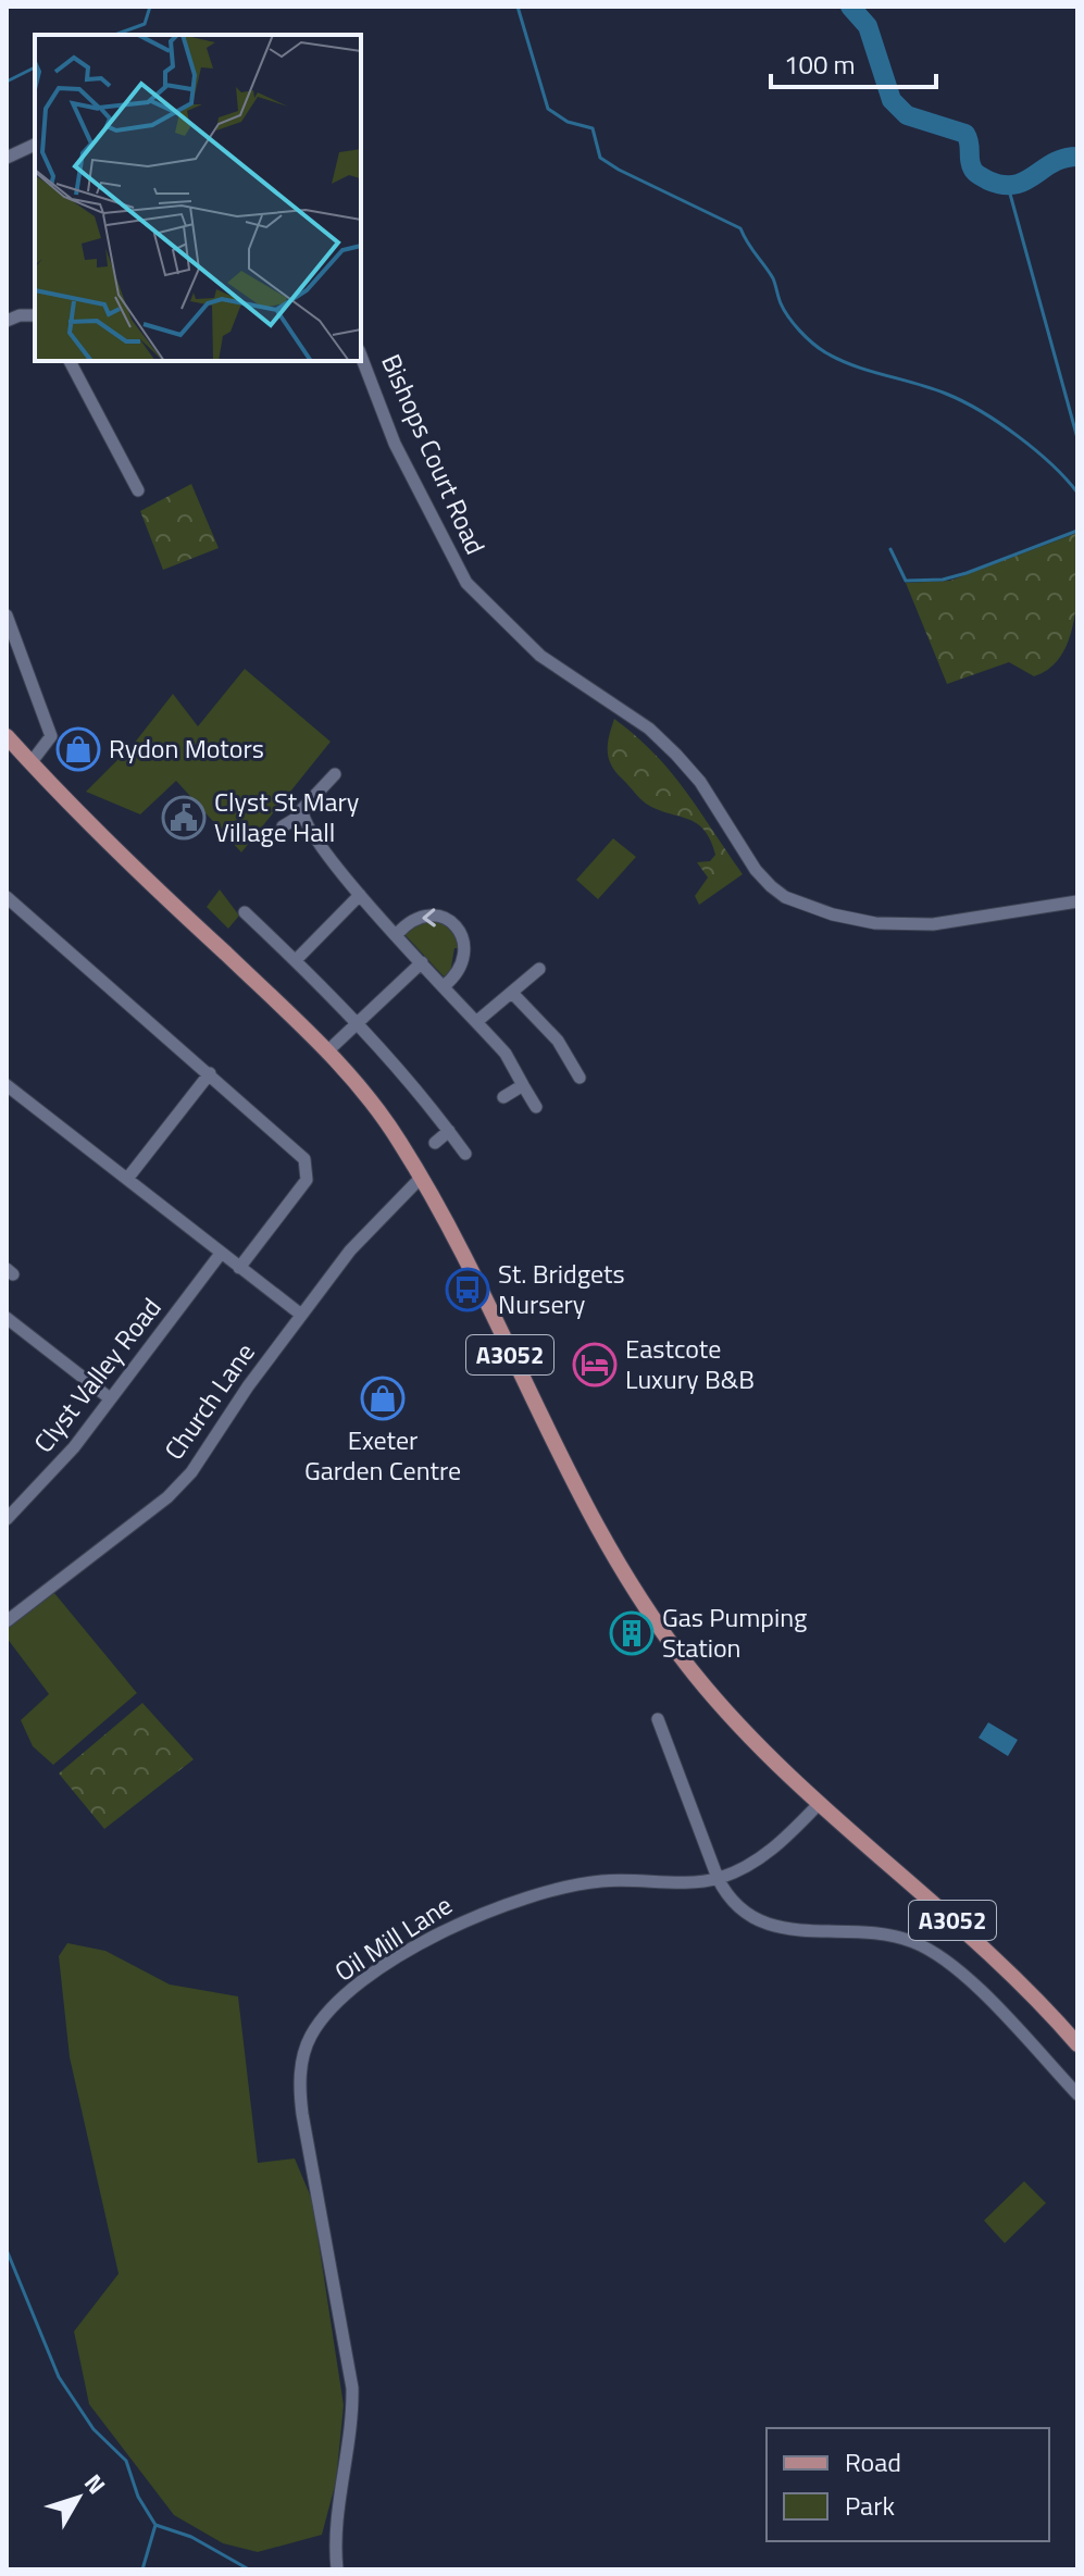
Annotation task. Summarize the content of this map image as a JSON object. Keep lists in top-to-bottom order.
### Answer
{
  "streets": {
    "main road": ["A3052"],
    "street": [
      "Bishops Court Road",
      "Clyst Valley Road",
      "Church Lane",
      "Oil Mill Lane"
    ]
  },
  "crossings": [
    ["A3052", "Church Lane"],
    ["A3052", "Oil Mill Lane"]
  ],
  "places": {
    "shop": ["Rydon Motors", "Exeter Garden Centre"],
    "public building": ["Clyst St Mary Village Hall"],
    "bus stop": ["St. Bridgets Nursery"],
    "hotel": ["Eastcote Luxury B&B"],
    "building": ["Gas Pumping Station"]
  },
  "legend": ["Road", "Park"],
  "scale_bar": "100 m",
  "north": "top right"
}
